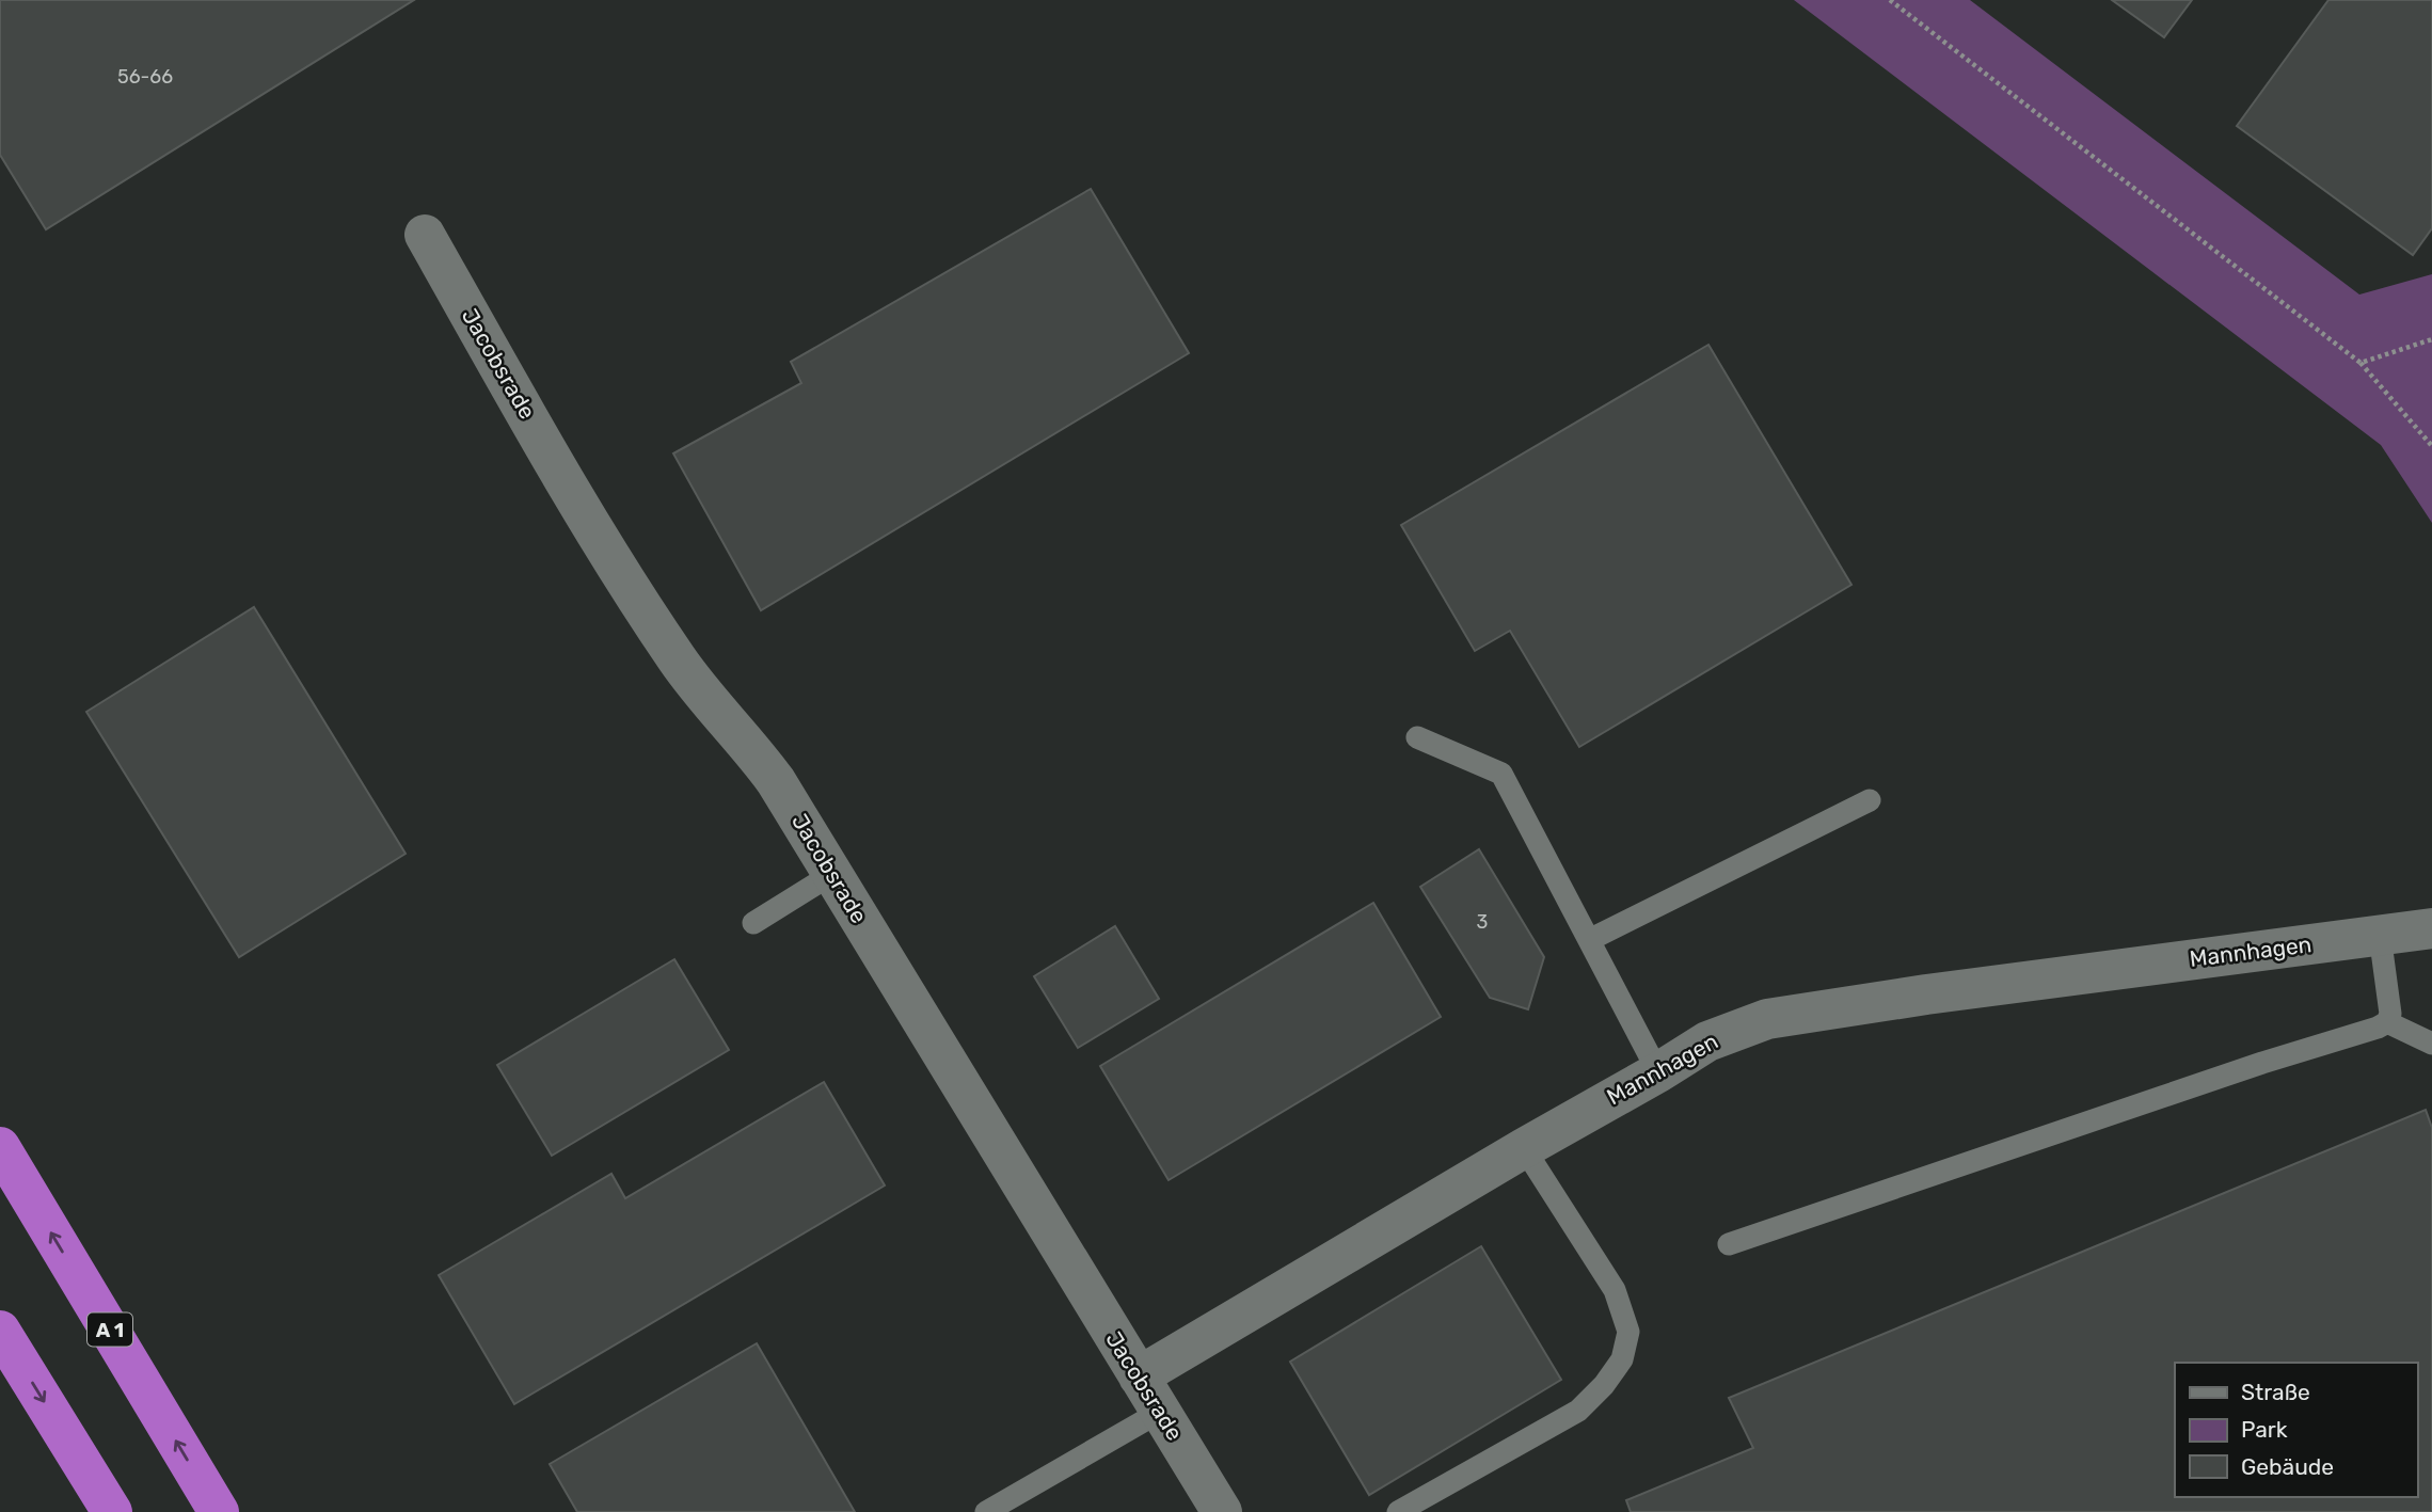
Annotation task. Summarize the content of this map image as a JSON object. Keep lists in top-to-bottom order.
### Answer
{
  "streets": {
    "highway": ["A 1"],
    "street": ["Jacobsrade", "Mannhagen"]
  },
  "crossings": [
    ["Jacobsrade", "Mannhagen"]
  ],
  "house_numbers": ["56-66", "3"],
  "legend": ["Straße", "Park", "Gebäude"]
}
